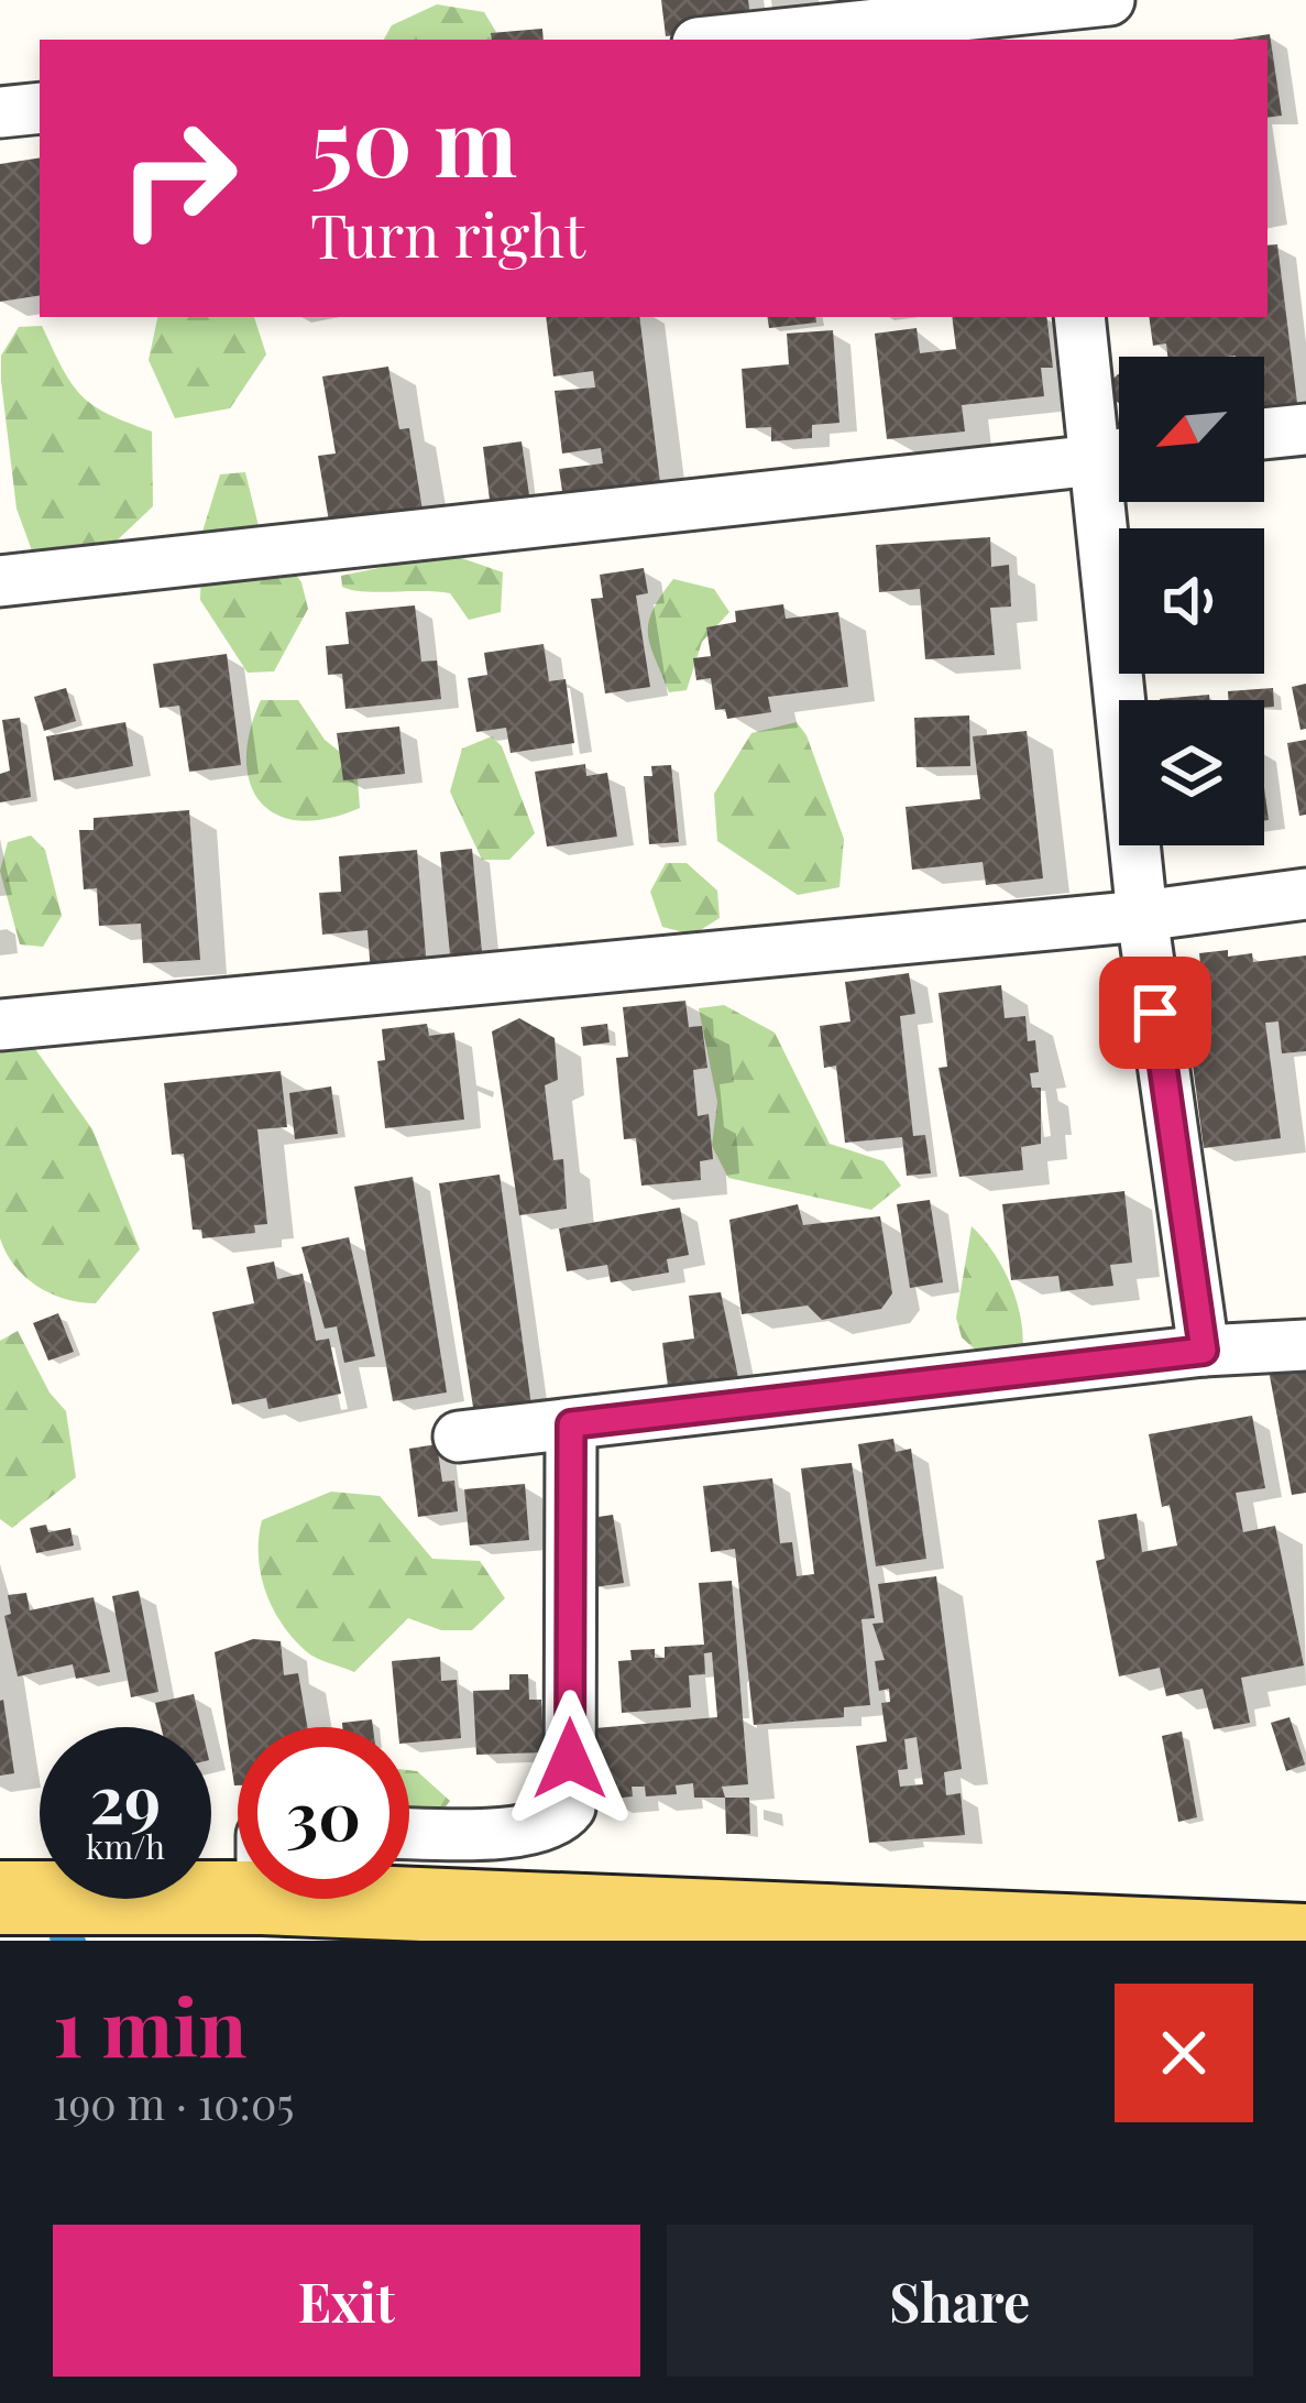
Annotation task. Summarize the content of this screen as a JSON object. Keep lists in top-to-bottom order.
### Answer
{
  "north": "bottom left",
  "page": {
    "turn": ["50 m", "Turn right"],
    "speed": "29 km/h",
    "limit": "30",
    "heading": ["1 min", "190 m · 10:05"],
    "buttons": ["Exit", "Share"]
  }
}
